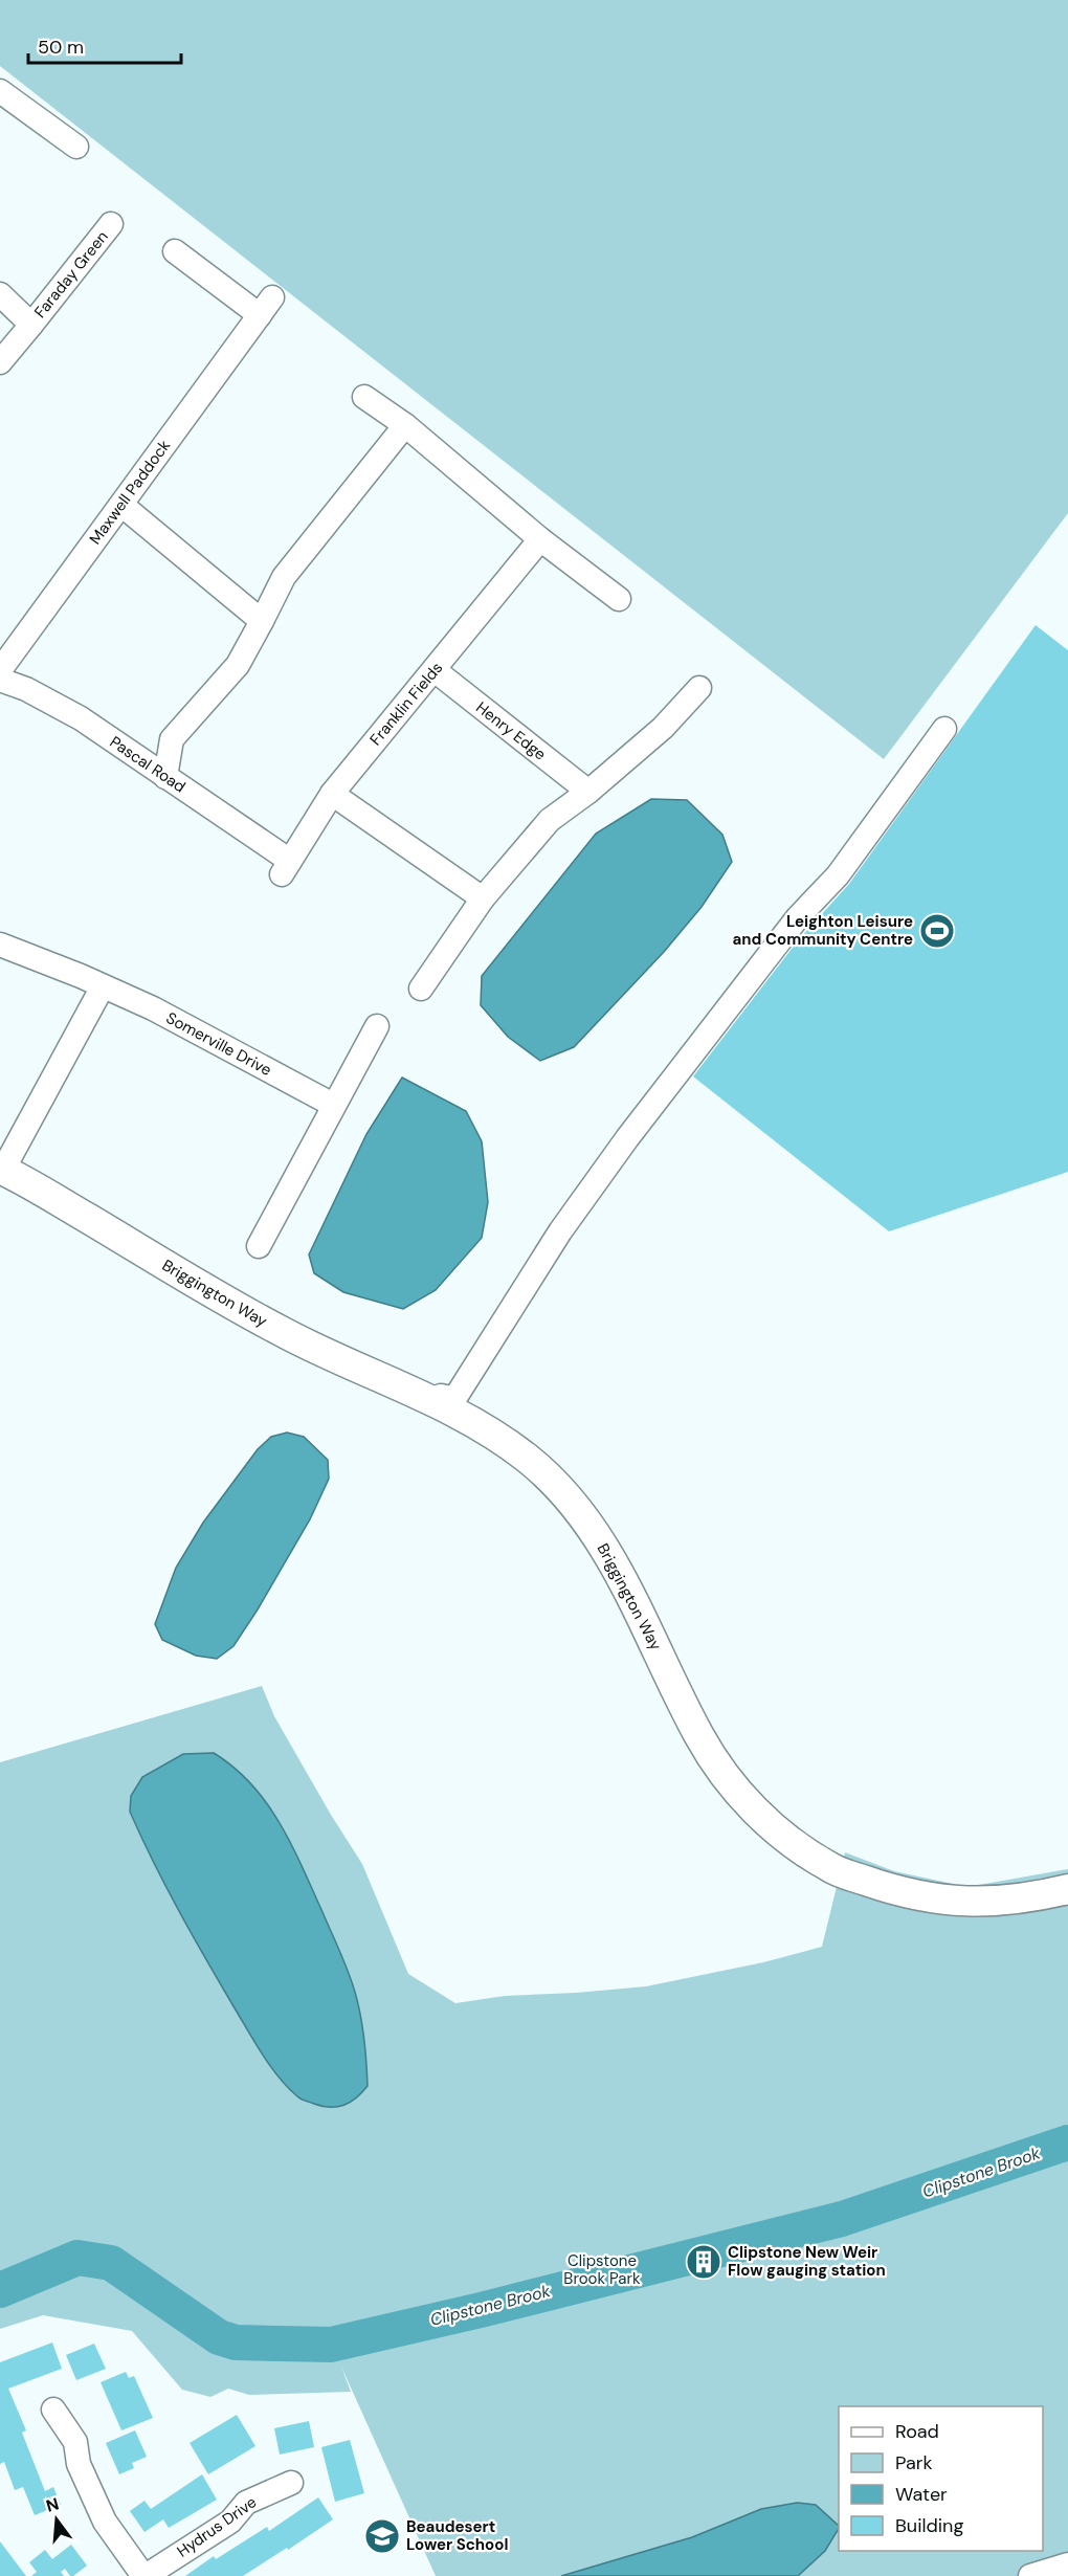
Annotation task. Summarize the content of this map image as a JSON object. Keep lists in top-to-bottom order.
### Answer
{
  "streets": {
    "street": [
      "Faraday Green",
      "Maxwell Paddock",
      "Franklin Fields",
      "Henry Edge",
      "Pascal Road",
      "Somerville Drive",
      "Briggington Way",
      "Hydrus Drive"
    ]
  },
  "crossings": [
    ["Franklin Fields", "Henry Edge"],
    ["Franklin Fields", "Pascal Road"]
  ],
  "water": ["Clipstone Brook"],
  "parks": ["Clipstone Brook Park"],
  "places": {
    "sports": ["Leighton Leisure and Community Centre"],
    "building": ["Clipstone New Weir Flow gauging station"],
    "school or university": ["Beaudesert Lower School"]
  },
  "legend": [
    "Road",
    "Park",
    "Water",
    "Building"
  ],
  "scale_bar": "50 m",
  "north": "top"
}
